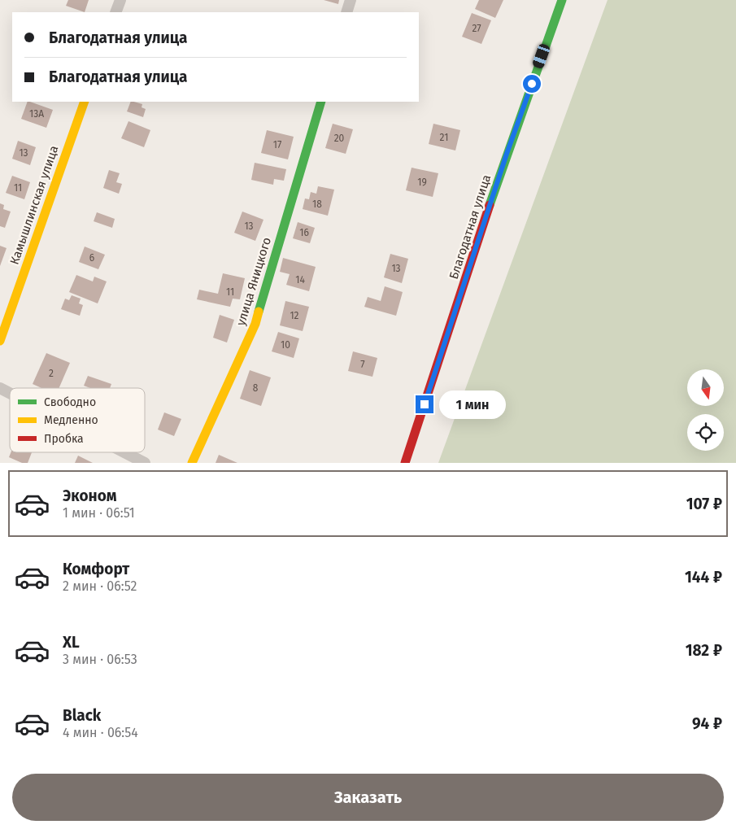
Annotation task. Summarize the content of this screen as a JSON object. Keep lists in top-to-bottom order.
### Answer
{
  "streets": {
    "street": ["Камышлинская улица", "Благодатная улица", "улица Яницкого"]
  },
  "house_numbers": [
    "27",
    "13А",
    "21",
    "20",
    "17",
    "13",
    "19",
    "11",
    "18",
    "13",
    "16",
    "6",
    "13",
    "14",
    "11",
    "12",
    "10",
    "7",
    "2",
    "8"
  ],
  "legend": ["Свободно", "Медленно", "Пробка"],
  "north": "bottom",
  "page": {
    "banner": ["Благодатная улица", "Благодатная улица"],
    "bubble": "1 мин",
    "list": [
      {
        "name": "Эконом",
        "note": "1 мин · 06:51",
        "value": "107 ₽"
      },
      {
        "name": "Комфорт",
        "note": "2 мин · 06:52",
        "value": "144 ₽"
      },
      {
        "name": "XL",
        "note": "3 мин · 06:53",
        "value": "182 ₽"
      },
      {
        "name": "Black",
        "note": "4 мин · 06:54",
        "value": "94 ₽"
      }
    ],
    "buttons": "Заказать"
  }
}
